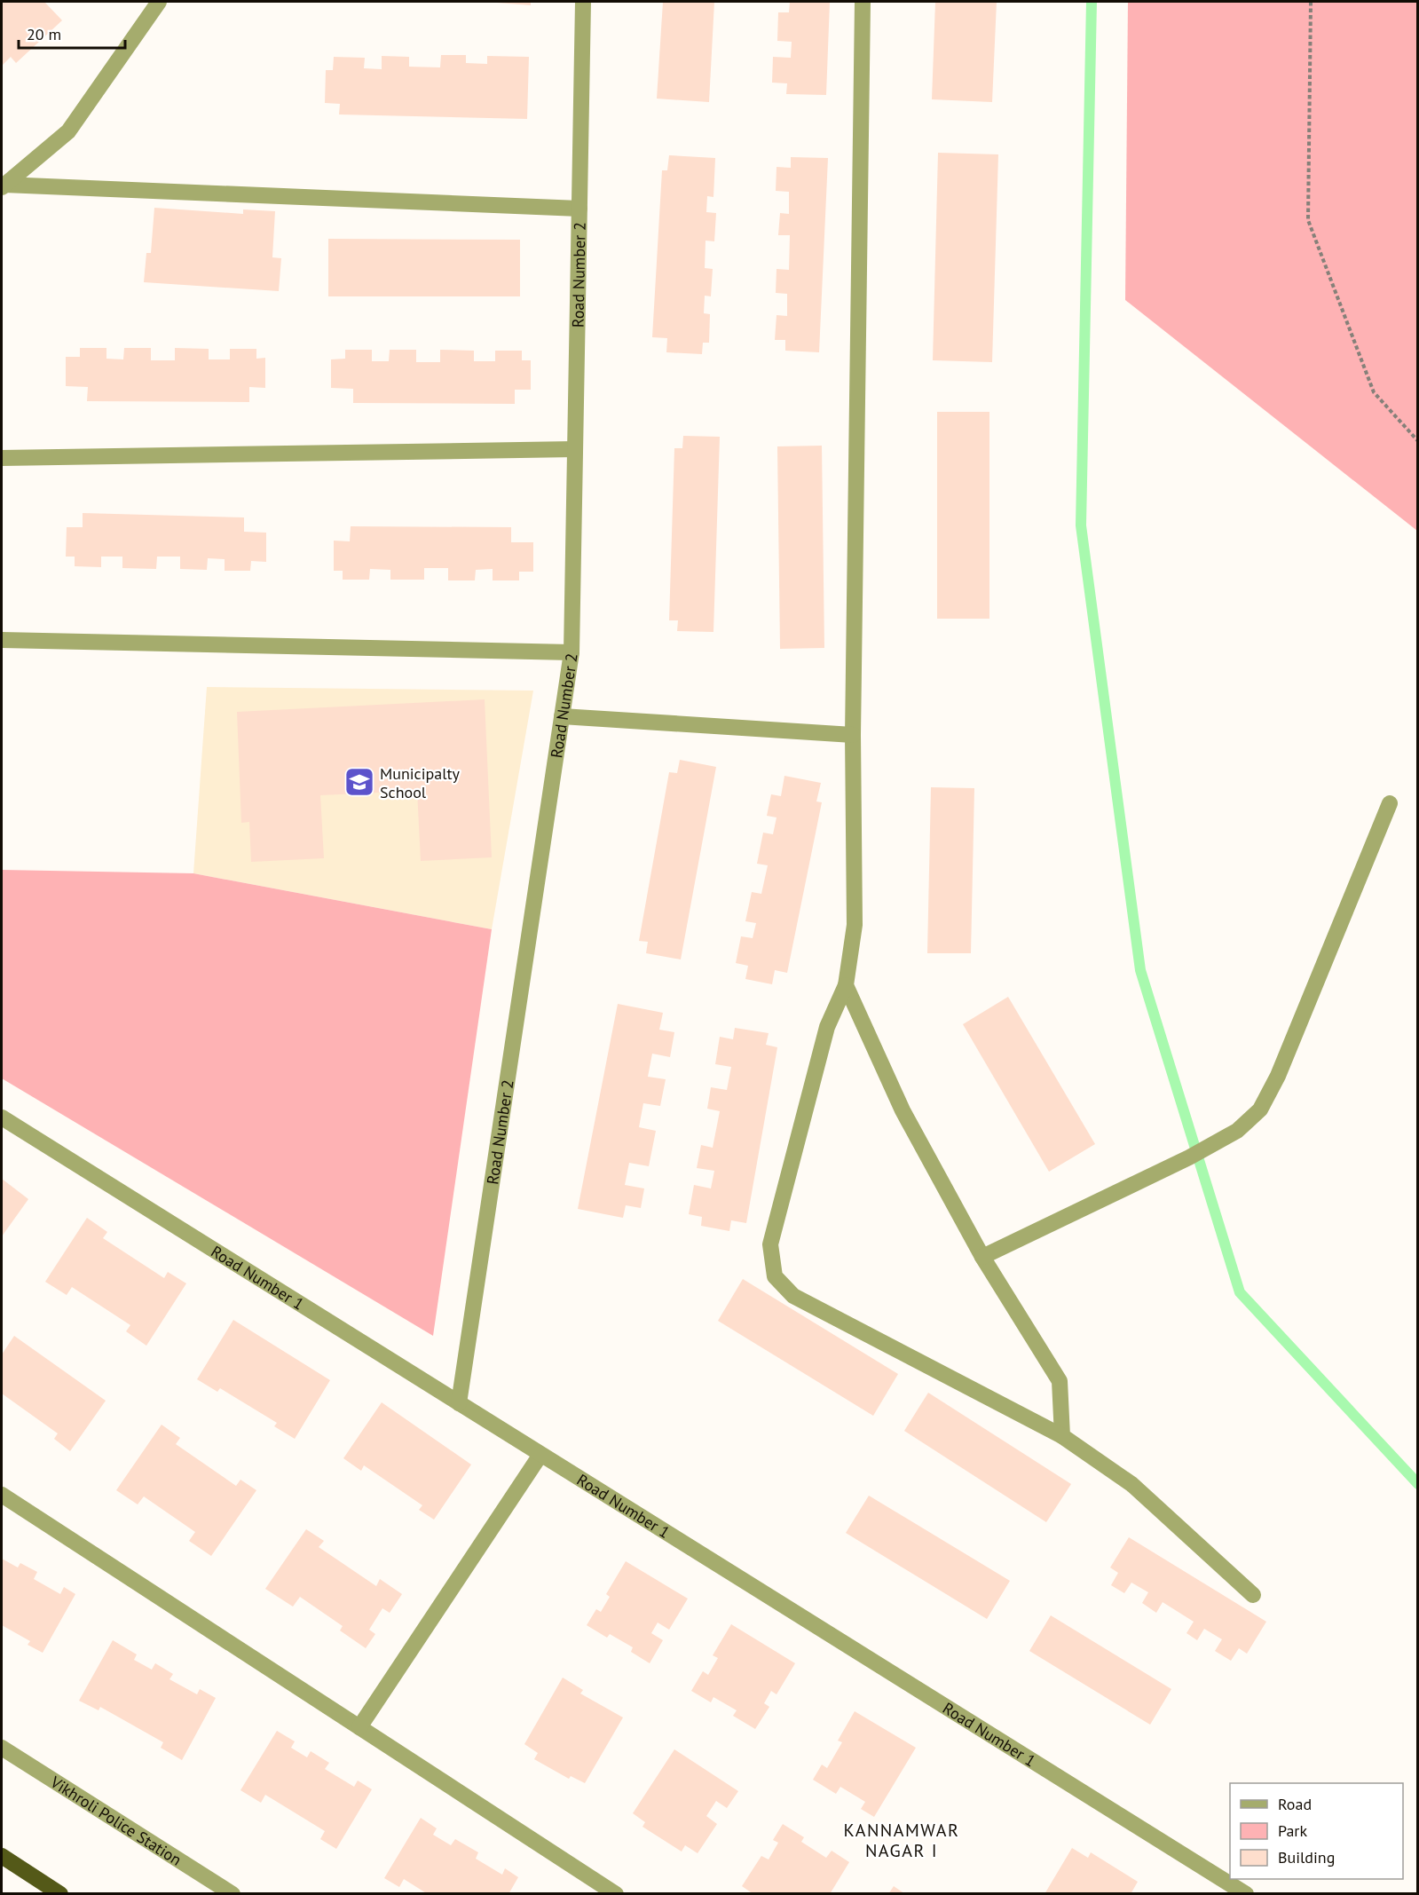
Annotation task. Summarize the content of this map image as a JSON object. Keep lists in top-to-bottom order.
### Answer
{
  "streets": {
    "street": ["Road Number 2", "Road Number 1", "Vikhroli Police Station"]
  },
  "crossings": [
    ["Road Number 2", "Road Number 1"]
  ],
  "districts": ["KANNAMWAR NAGAR I"],
  "places": {
    "school or university": ["Municipalty School"]
  },
  "legend": ["Road", "Park", "Building"],
  "scale_bar": "20 m"
}
